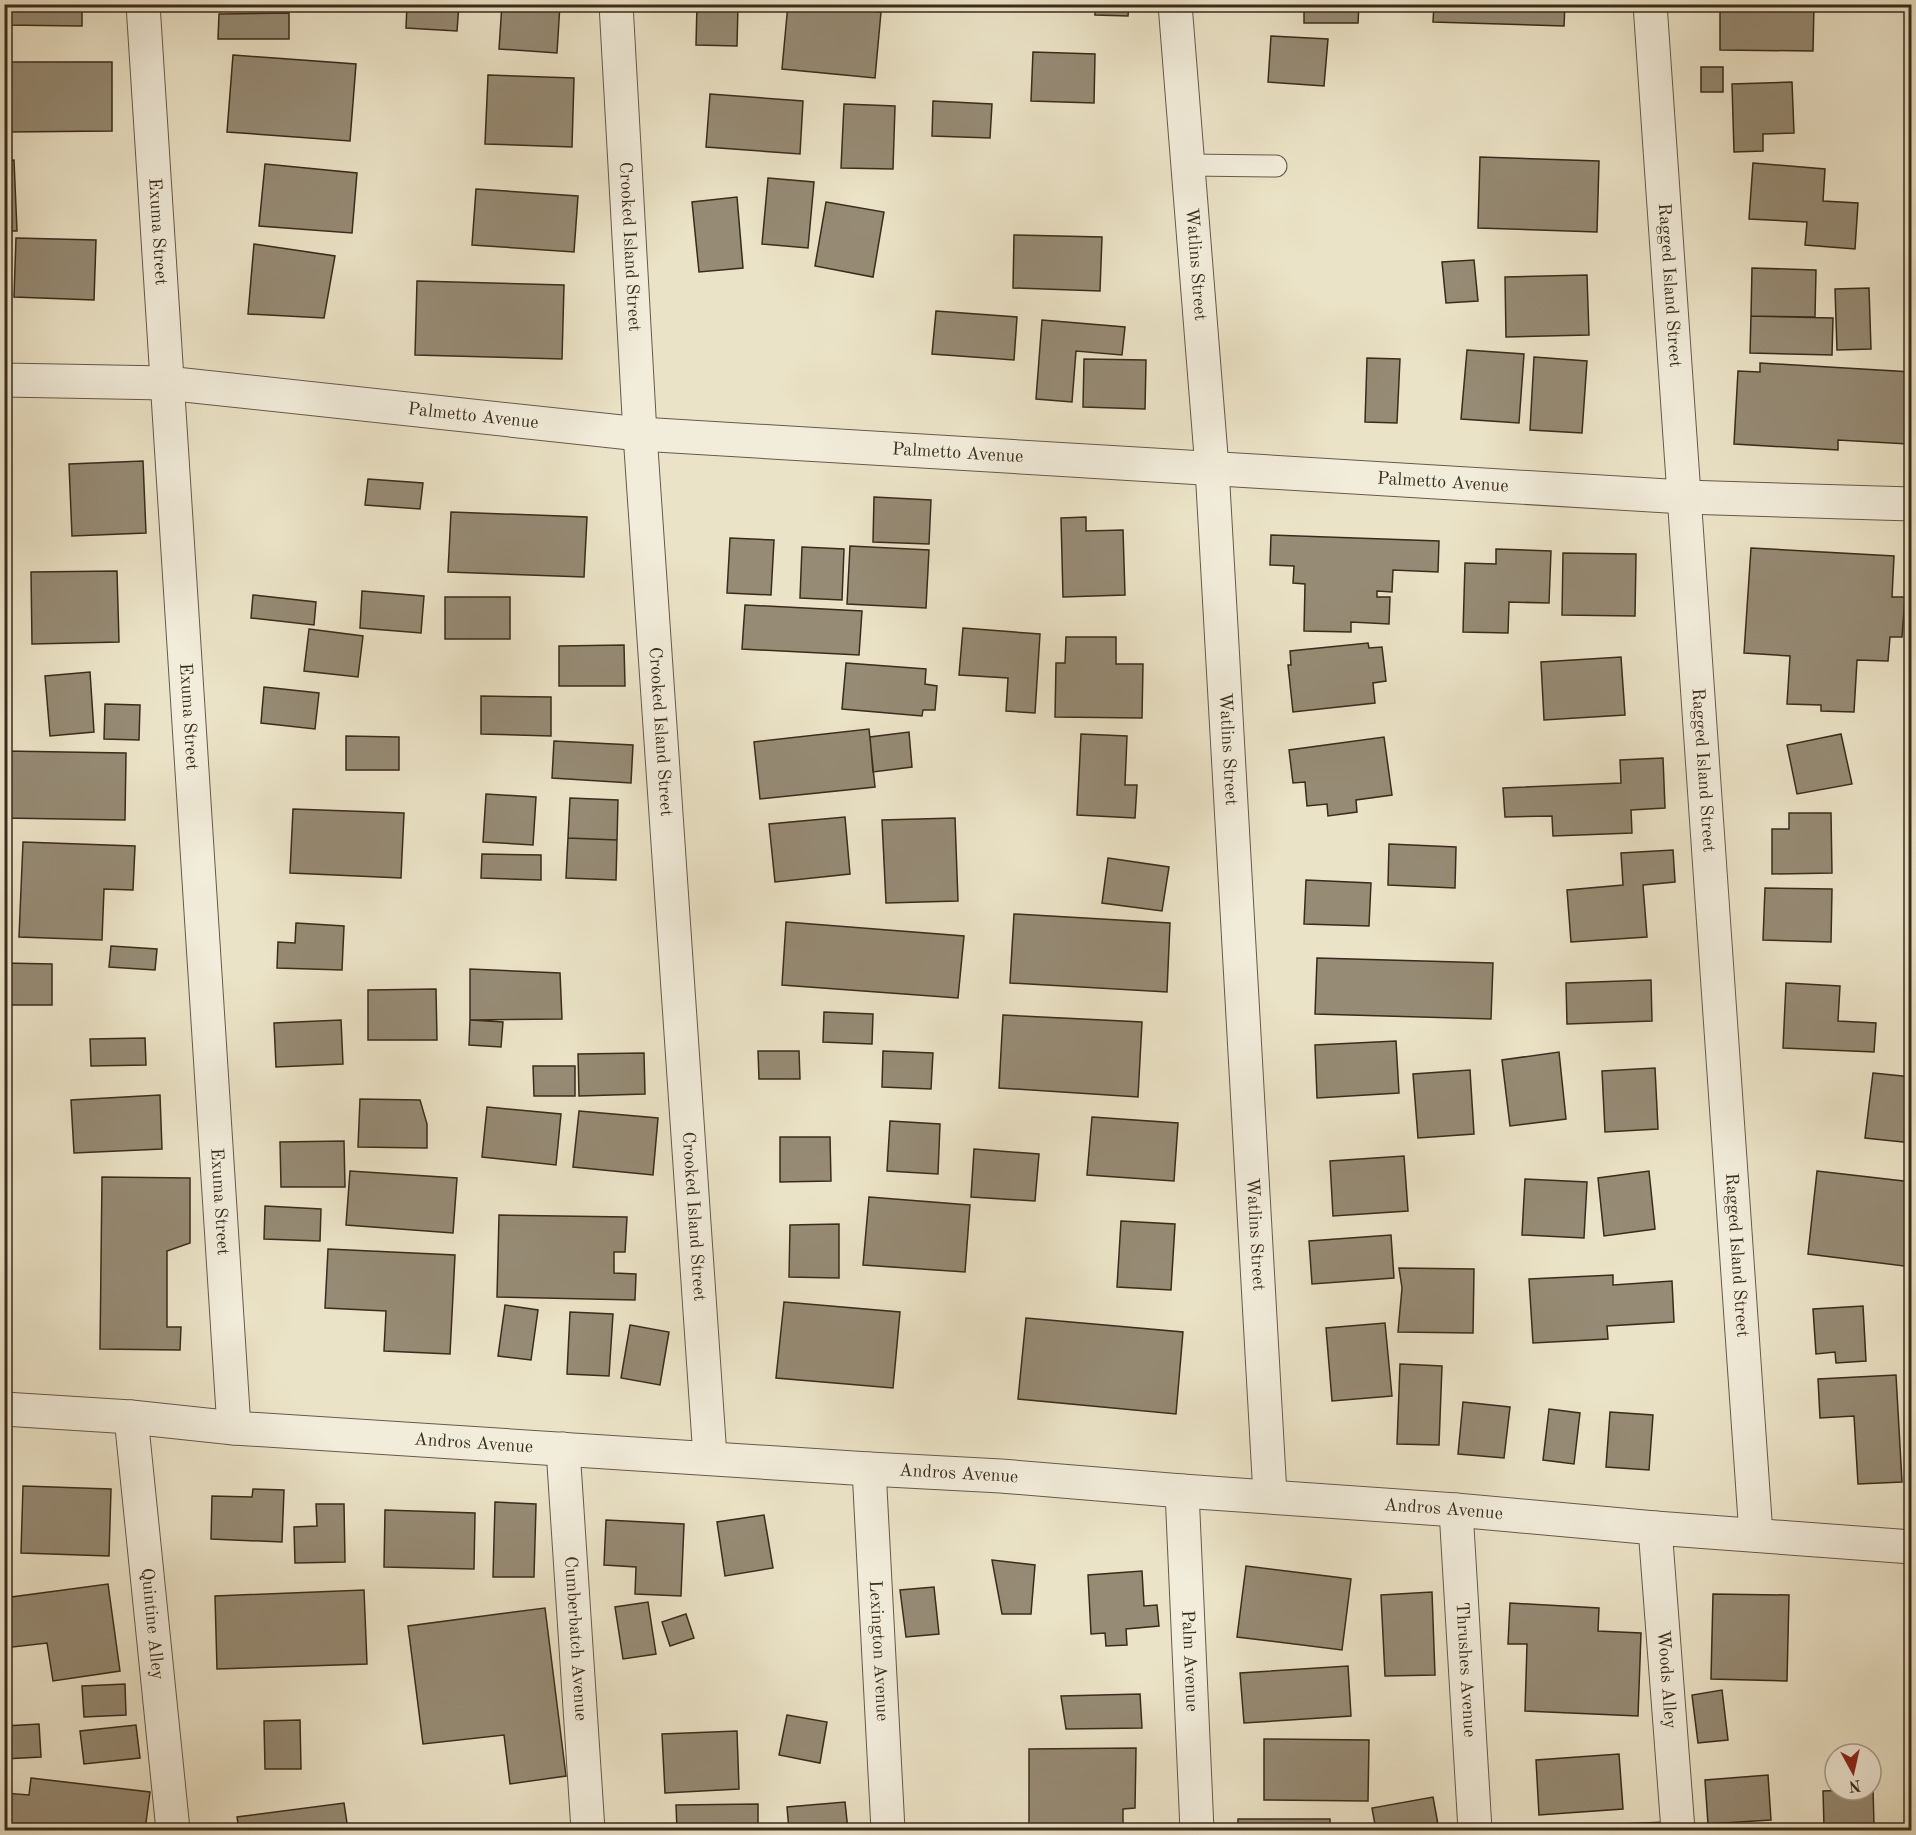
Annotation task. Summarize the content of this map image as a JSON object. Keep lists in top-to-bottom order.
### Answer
{
  "streets": {
    "street": [
      "Exuma Street",
      "Crooked Island Street",
      "Watlins Street",
      "Ragged Island Street",
      "Palmetto Avenue",
      "Andros Avenue",
      "Quintine Alley",
      "Cumberbatch Avenue",
      "Lexington Avenue",
      "Palm Avenue",
      "Thrushes Avenue",
      "Woods Alley"
    ]
  },
  "crossings": [
    ["Exuma Street", "Palmetto Avenue"],
    ["Exuma Street", "Andros Avenue"],
    ["Crooked Island Street", "Palmetto Avenue"],
    ["Crooked Island Street", "Andros Avenue"],
    ["Watlins Street", "Palmetto Avenue"],
    ["Watlins Street", "Andros Avenue"],
    ["Ragged Island Street", "Palmetto Avenue"],
    ["Ragged Island Street", "Andros Avenue"],
    ["Andros Avenue", "Quintine Alley"],
    ["Andros Avenue", "Cumberbatch Avenue"],
    ["Andros Avenue", "Lexington Avenue"],
    ["Andros Avenue", "Palm Avenue"],
    ["Andros Avenue", "Thrushes Avenue"],
    ["Andros Avenue", "Woods Alley"]
  ],
  "north": "bottom"
}
